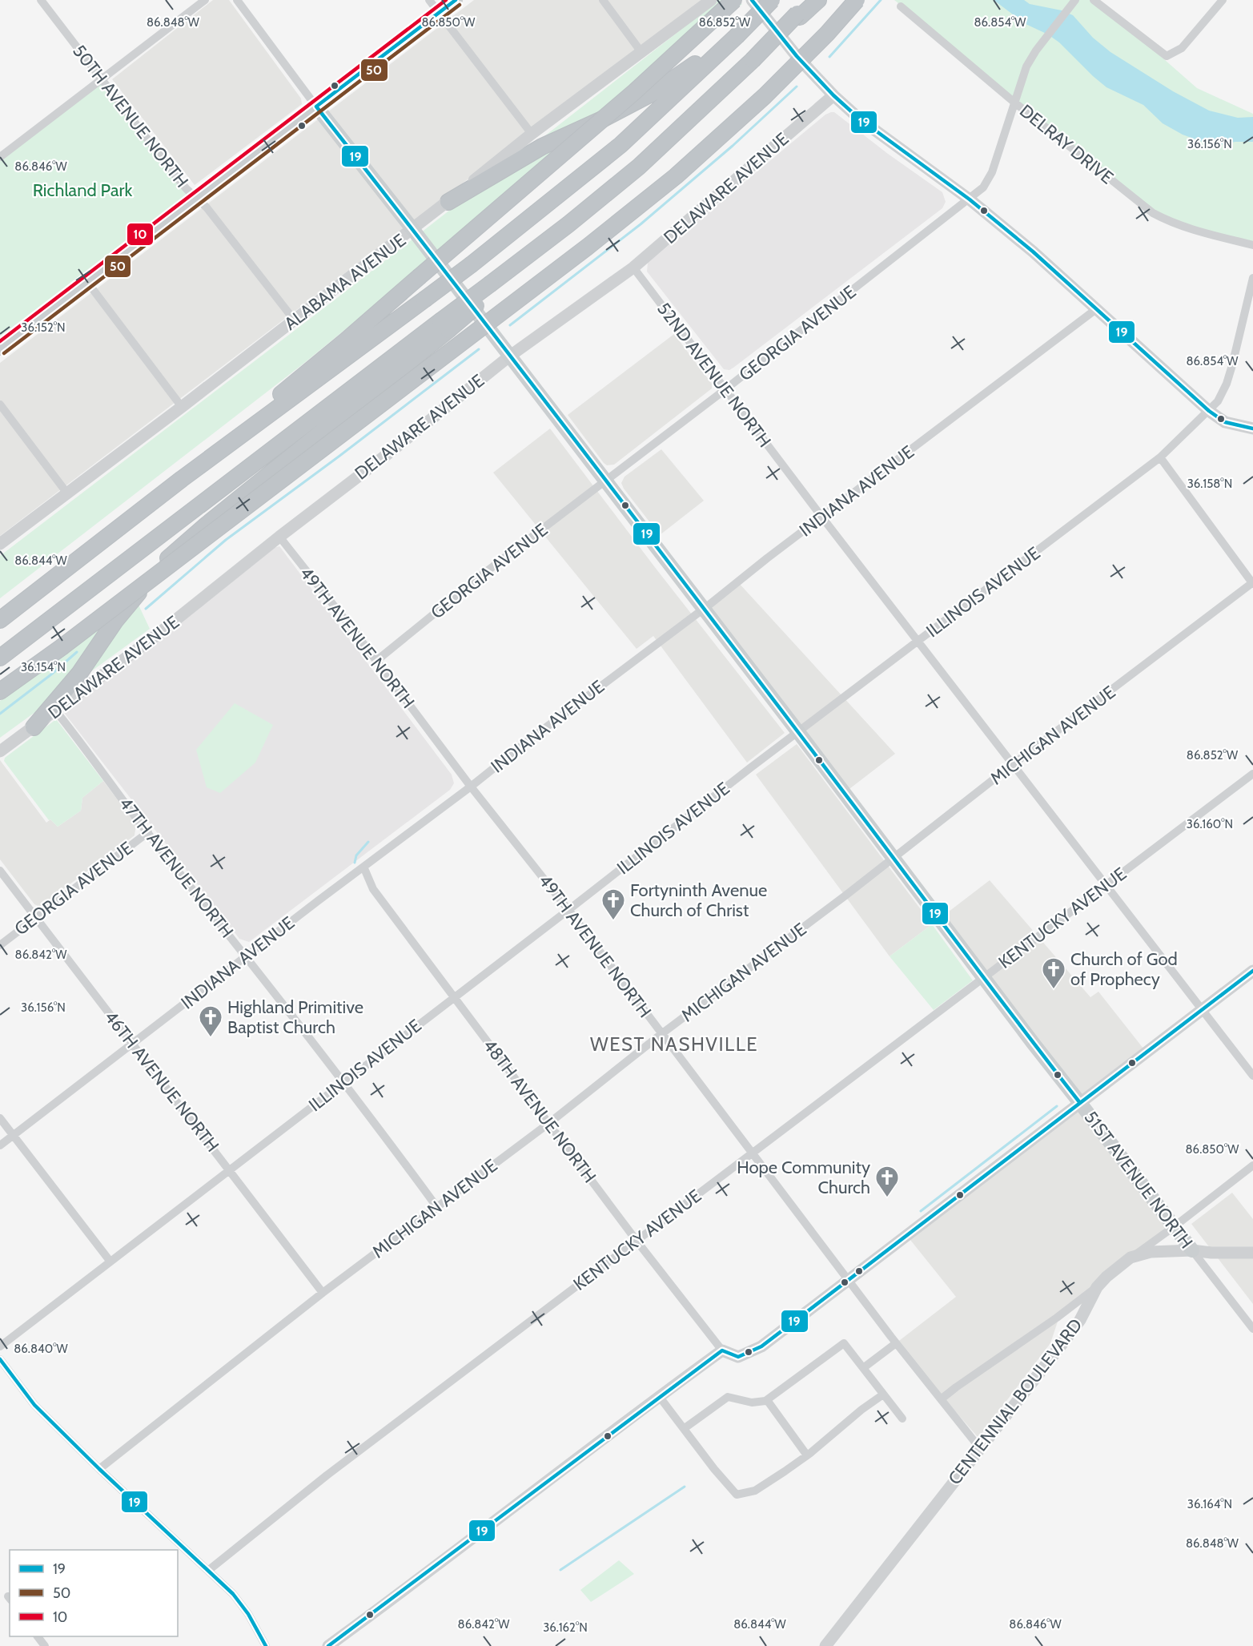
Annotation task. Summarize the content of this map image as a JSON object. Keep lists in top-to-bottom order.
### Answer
{
  "streets": {
    "main road": ["51ST AVENUE NORTH"],
    "street": [
      "50TH AVENUE NORTH",
      "DELRAY DRIVE",
      "DELAWARE AVENUE",
      "ALABAMA AVENUE",
      "GEORGIA AVENUE",
      "52ND AVENUE NORTH",
      "INDIANA AVENUE",
      "ILLINOIS AVENUE",
      "49TH AVENUE NORTH",
      "MICHIGAN AVENUE",
      "47TH AVENUE NORTH",
      "KENTUCKY AVENUE",
      "46TH AVENUE NORTH",
      "48TH AVENUE NORTH",
      "CENTENNIAL BOULEVARD"
    ]
  },
  "crossings": [
    ["50TH AVENUE NORTH", "ALABAMA AVENUE"],
    ["DELRAY DRIVE", "GEORGIA AVENUE"],
    ["DELAWARE AVENUE", "52ND AVENUE NORTH"],
    ["DELAWARE AVENUE", "49TH AVENUE NORTH"],
    ["DELAWARE AVENUE", "47TH AVENUE NORTH"],
    ["DELAWARE AVENUE", "51ST AVENUE NORTH"],
    ["ALABAMA AVENUE", "51ST AVENUE NORTH"],
    ["GEORGIA AVENUE", "52ND AVENUE NORTH"],
    ["GEORGIA AVENUE", "49TH AVENUE NORTH"],
    ["GEORGIA AVENUE", "47TH AVENUE NORTH"],
    ["GEORGIA AVENUE", "46TH AVENUE NORTH"],
    ["GEORGIA AVENUE", "51ST AVENUE NORTH"],
    ["52ND AVENUE NORTH", "INDIANA AVENUE"],
    ["52ND AVENUE NORTH", "ILLINOIS AVENUE"],
    ["52ND AVENUE NORTH", "MICHIGAN AVENUE"],
    ["52ND AVENUE NORTH", "KENTUCKY AVENUE"],
    ["INDIANA AVENUE", "49TH AVENUE NORTH"],
    ["INDIANA AVENUE", "47TH AVENUE NORTH"],
    ["INDIANA AVENUE", "46TH AVENUE NORTH"],
    ["INDIANA AVENUE", "48TH AVENUE NORTH"],
    ["INDIANA AVENUE", "51ST AVENUE NORTH"],
    ["ILLINOIS AVENUE", "49TH AVENUE NORTH"],
    ["ILLINOIS AVENUE", "47TH AVENUE NORTH"],
    ["ILLINOIS AVENUE", "46TH AVENUE NORTH"],
    ["ILLINOIS AVENUE", "48TH AVENUE NORTH"],
    ["ILLINOIS AVENUE", "51ST AVENUE NORTH"],
    ["49TH AVENUE NORTH", "MICHIGAN AVENUE"],
    ["49TH AVENUE NORTH", "KENTUCKY AVENUE"],
    ["49TH AVENUE NORTH", "CENTENNIAL BOULEVARD"],
    ["MICHIGAN AVENUE", "47TH AVENUE NORTH"],
    ["MICHIGAN AVENUE", "46TH AVENUE NORTH"],
    ["MICHIGAN AVENUE", "48TH AVENUE NORTH"],
    ["MICHIGAN AVENUE", "51ST AVENUE NORTH"],
    ["KENTUCKY AVENUE", "48TH AVENUE NORTH"],
    ["KENTUCKY AVENUE", "51ST AVENUE NORTH"],
    ["51ST AVENUE NORTH", "CENTENNIAL BOULEVARD"]
  ],
  "districts": ["WEST NASHVILLE"],
  "parks": ["Richland Park"],
  "places": {
    "church": [
      "Fortyninth Avenue Church of Christ",
      "Church of God of Prophecy",
      "Highland Primitive Baptist Church",
      "Hope Community Church"
    ]
  },
  "lines": ["transit line 19", "transit line 10", "transit line 50"],
  "legend": ["19", "50", "10"],
  "coordinates": [
    "86.848°W",
    "86.850°W",
    "86.852°W",
    "86.854°W",
    "36.156°N",
    "86.846°W",
    "36.152°N",
    "36.158°N",
    "86.844°W",
    "36.154°N",
    "36.160°N",
    "86.842°W",
    "86.840°W",
    "36.164°N",
    "36.162°N"
  ]
}
